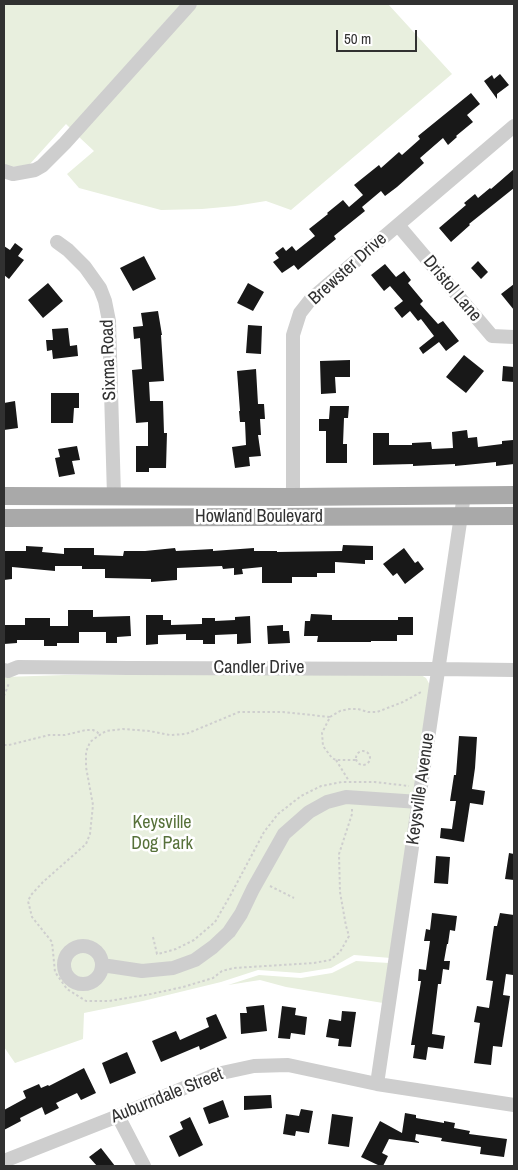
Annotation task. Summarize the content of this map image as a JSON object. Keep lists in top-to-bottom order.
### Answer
{
  "streets": {
    "main road": ["Howland Boulevard"],
    "street": [
      "Brewster Drive",
      "Dristol Lane",
      "Sixma Road",
      "Candler Drive",
      "Keysville Avenue",
      "Auburndale Street"
    ]
  },
  "crossings": [
    ["Brewster Drive", "Dristol Lane"],
    ["Brewster Drive", "Howland Boulevard"],
    ["Sixma Road", "Howland Boulevard"],
    ["Howland Boulevard", "Keysville Avenue"],
    ["Candler Drive", "Keysville Avenue"],
    ["Keysville Avenue", "Auburndale Street"]
  ],
  "parks": ["Keysville Dog Park"],
  "scale_bar": "50 m"
}
